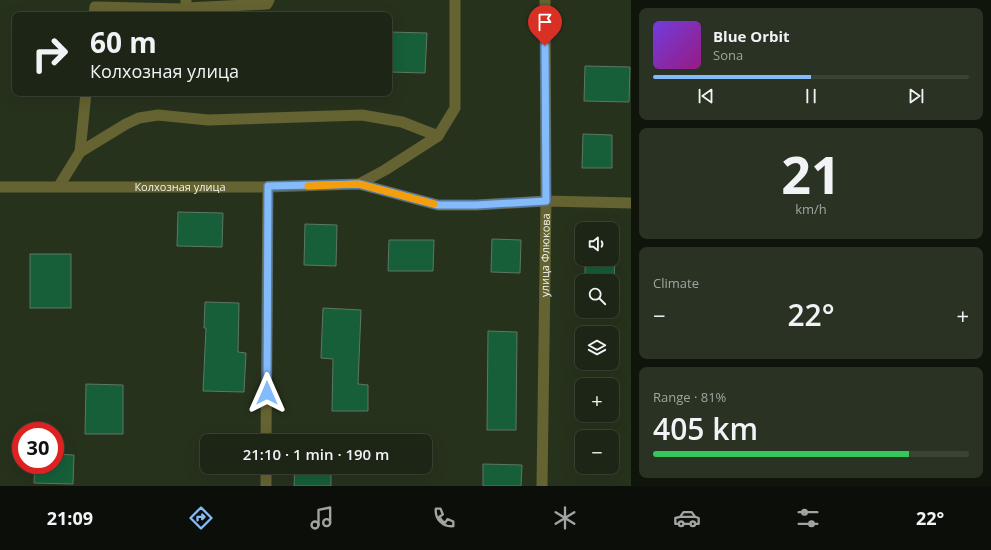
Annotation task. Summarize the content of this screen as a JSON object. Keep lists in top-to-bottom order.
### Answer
{
  "streets": {
    "street": ["Колхозная улица", "улица Флюкова"]
  },
  "crossings": [
    ["Колхозная улица", "улица Флюкова"]
  ],
  "page": {
    "turn": ["60 m", "Колхозная улица"],
    "song": ["Blue Orbit", "Sona"],
    "tile": [
      ["21", "km/h"],
      "Climate",
      ["Range · 81%", "405 km"]
    ],
    "map_buttons": ["+", "−"],
    "heat": ["−", "22°", "+"],
    "limit": "30",
    "trip": "21:10 · 1 min · 190 m",
    "tabs": ["21:09", "22°"]
  }
}
